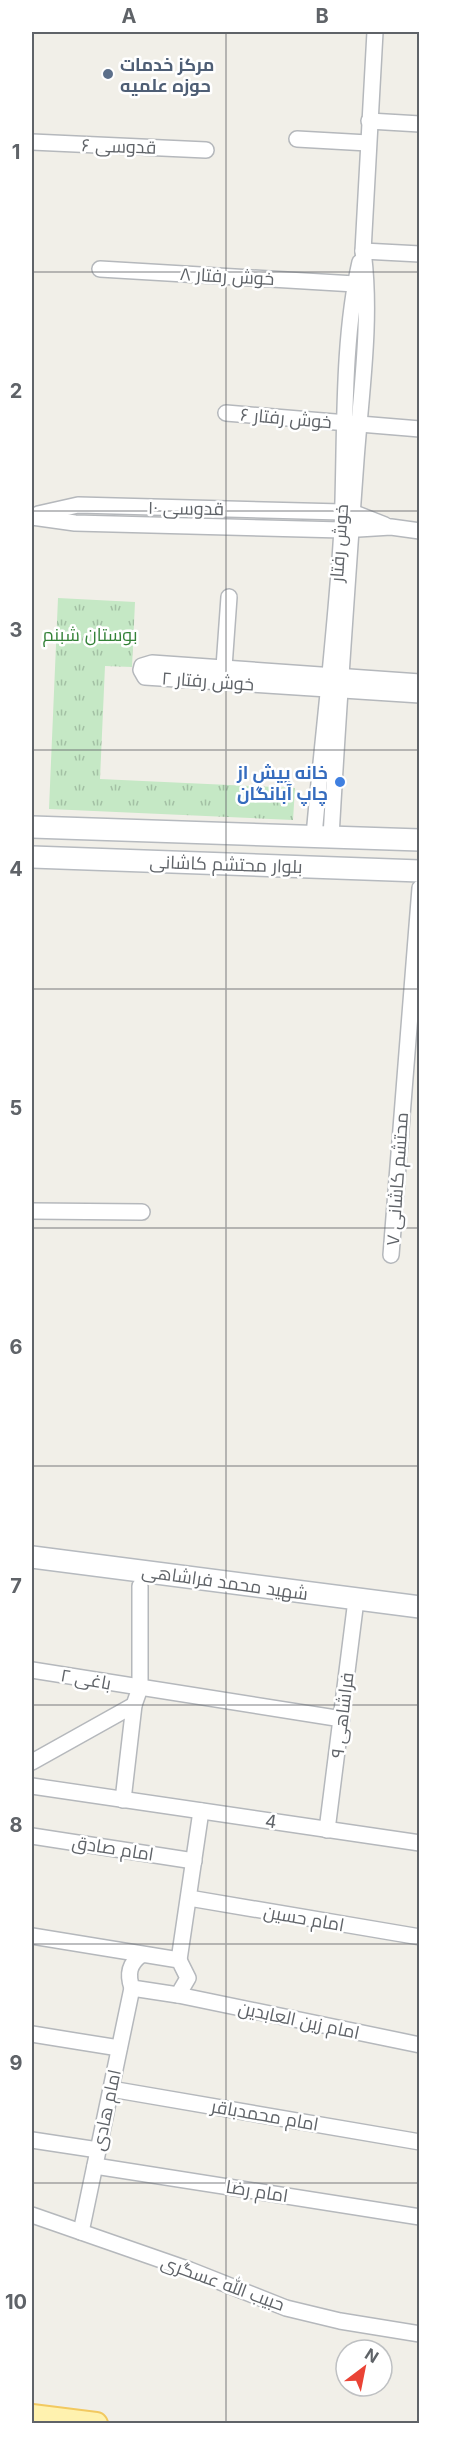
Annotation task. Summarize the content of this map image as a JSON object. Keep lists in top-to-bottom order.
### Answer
{
  "streets": {
    "main road": ["بلوار محتشم کاشانی", "شهید محمد فراشاهی"],
    "street": [
      "قدوسی ۶",
      "خوش رفتار ۸",
      "خوش رفتار ۶",
      "قدوسی ۱۰",
      "خوش رفتار",
      "خوش رفتار ۲",
      "محتشم کاشانی ۷",
      "باغی ۲",
      "فراشاهی ۹",
      "4",
      "امام صادق",
      "امام حسین",
      "امام زین العابدین",
      "امام هادی",
      "امام محمدباقر",
      "امام رضا",
      "حبیب الله عسگری"
    ]
  },
  "crossings": [
    ["خوش رفتار ۸", "خوش رفتار"],
    ["خوش رفتار ۶", "خوش رفتار"],
    ["قدوسی ۱۰", "خوش رفتار"],
    ["خوش رفتار", "خوش رفتار ۲"],
    ["خوش رفتار", "بلوار محتشم کاشانی"],
    ["شهید محمد فراشاهی", "فراشاهی ۹"],
    ["باغی ۲", "فراشاهی ۹"],
    ["فراشاهی ۹", "4"],
    ["امام زین العابدین", "امام هادی"],
    ["امام هادی", "امام محمدباقر"],
    ["امام هادی", "امام رضا"],
    ["امام هادی", "حبیب الله عسگری"]
  ],
  "parks": ["بوستان شبنم"],
  "places": ["مرکز خدمات حوزه علمیه", "خانه پیش از چاپ آبانگان"],
  "north": "top right",
  "grid": {
    "columns": ["A", "B"],
    "rows": [
      "1",
      "2",
      "3",
      "4",
      "5",
      "6",
      "7",
      "8",
      "9",
      "10"
    ]
  }
}
